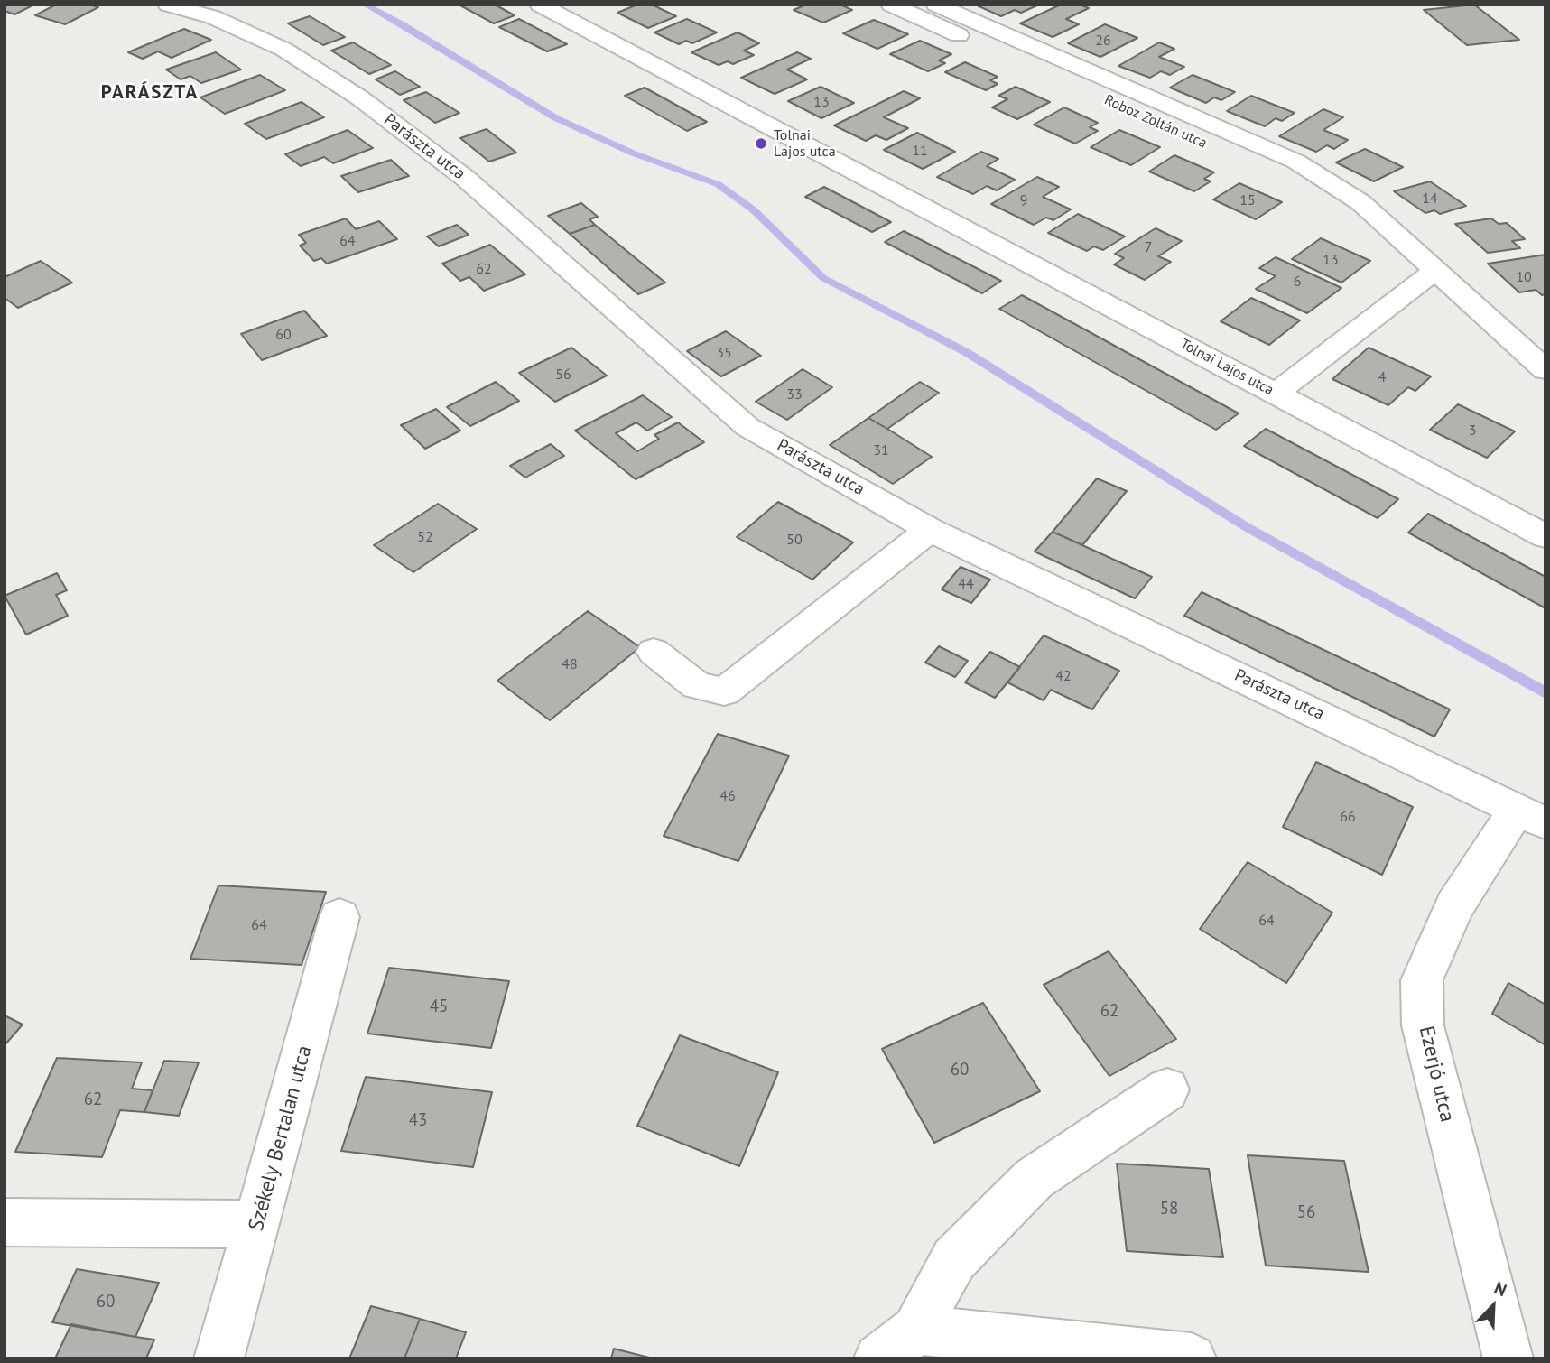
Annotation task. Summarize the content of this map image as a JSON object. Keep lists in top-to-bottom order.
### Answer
{
  "streets": {
    "street": [
      "Roboz Zoltán utca",
      "Parászta utca",
      "Tolnai Lajos utca",
      "Ezerjó utca",
      "Székely Bertalan utca"
    ]
  },
  "crossings": [
    ["Parászta utca", "Ezerjó utca"]
  ],
  "districts": ["PARÁSZTA"],
  "places": ["Tolnai Lajos utca"],
  "house_numbers": [
    "26",
    "13",
    "11",
    "14",
    "9",
    "15",
    "64",
    "7",
    "13",
    "62",
    "10",
    "6",
    "60",
    "35",
    "56",
    "4",
    "33",
    "3",
    "31",
    "52",
    "50",
    "44",
    "48",
    "42",
    "46",
    "66",
    "64",
    "64",
    "45",
    "62",
    "60",
    "62",
    "43",
    "58",
    "56",
    "60"
  ],
  "north": "top right"
}
